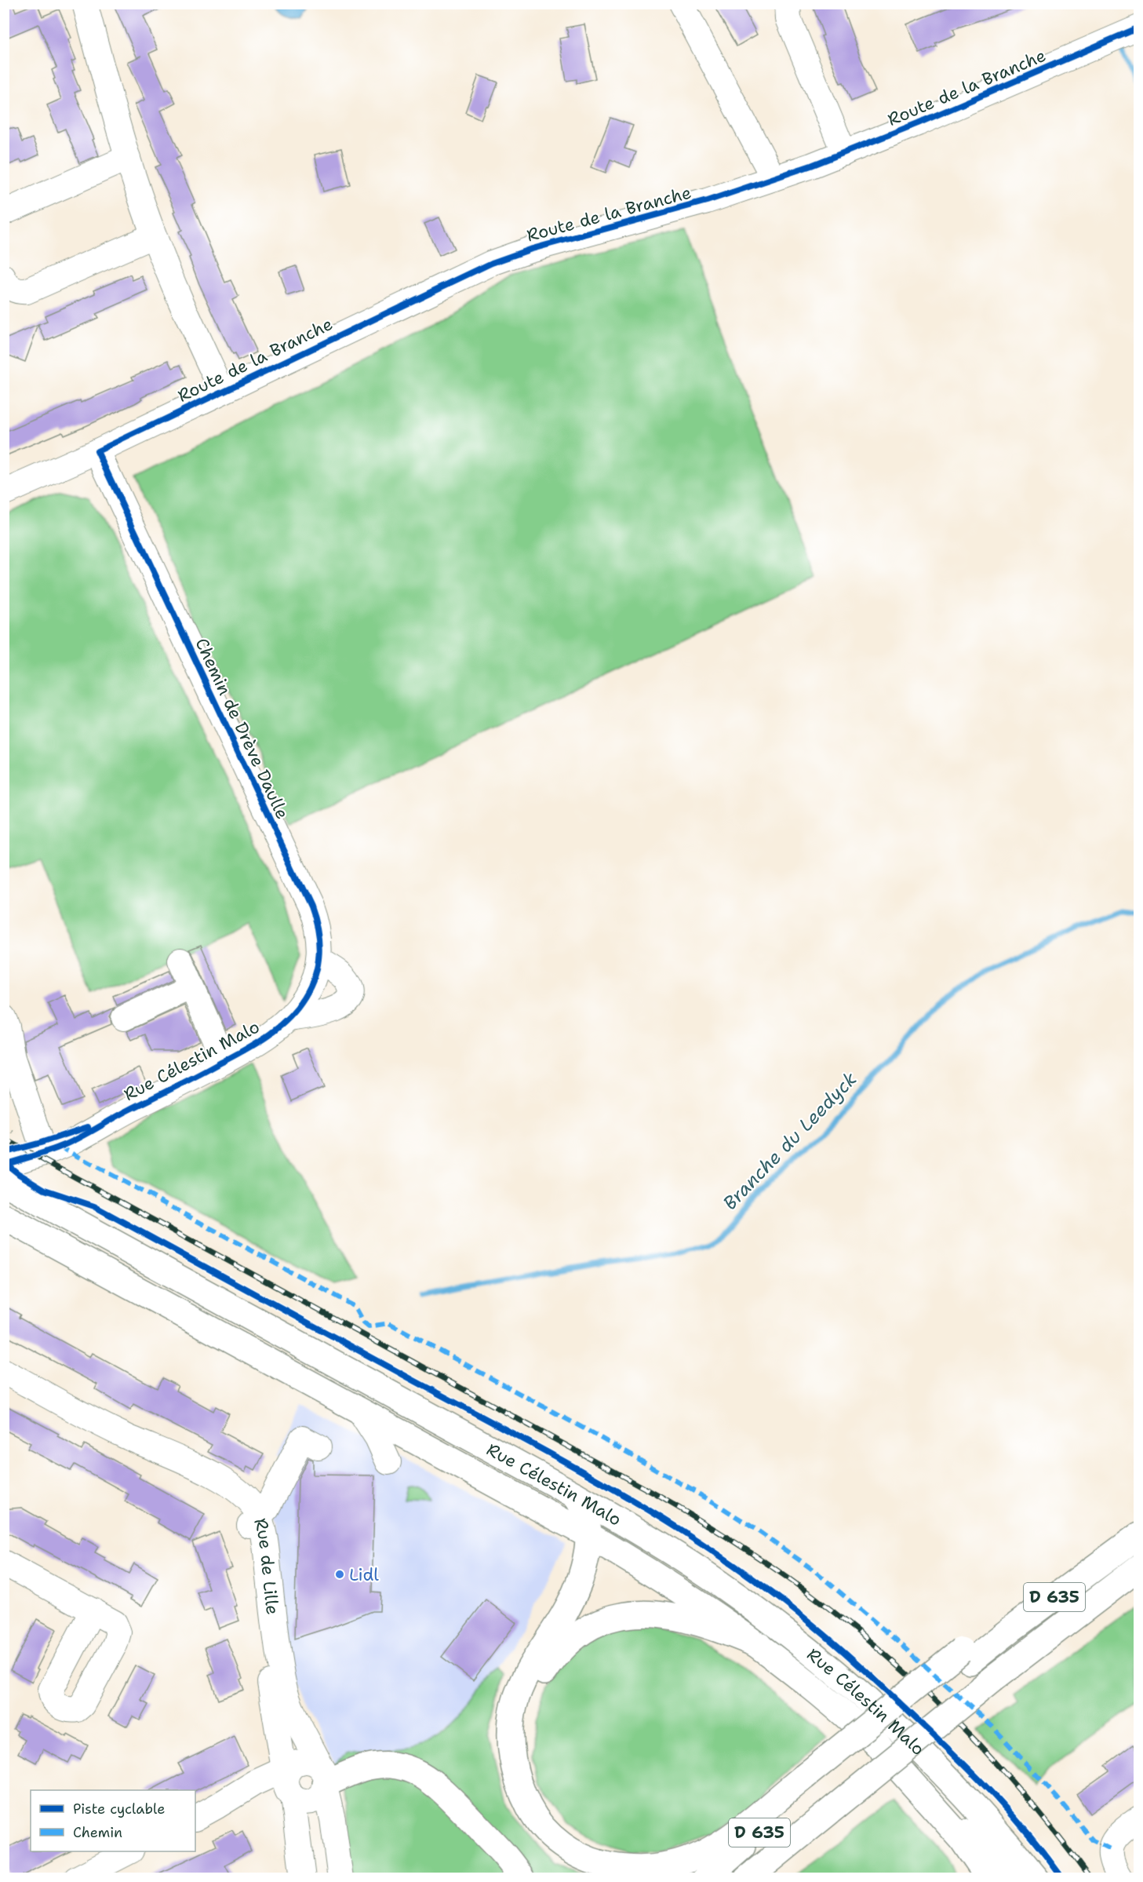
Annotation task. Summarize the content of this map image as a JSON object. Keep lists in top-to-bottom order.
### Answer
{
  "streets": {
    "main road": ["Rue Célestin Malo", "D 635"],
    "street": ["Route de la Branche", "Chemin de Drève Daulle", "Rue de Lille"]
  },
  "crossings": [
    ["Route de la Branche", "Chemin de Drève Daulle"],
    ["Chemin de Drève Daulle", "Rue Célestin Malo"]
  ],
  "water": ["Branche du Leedyck"],
  "places": ["Lidl"],
  "legend": ["Piste cyclable", "Chemin"]
}
